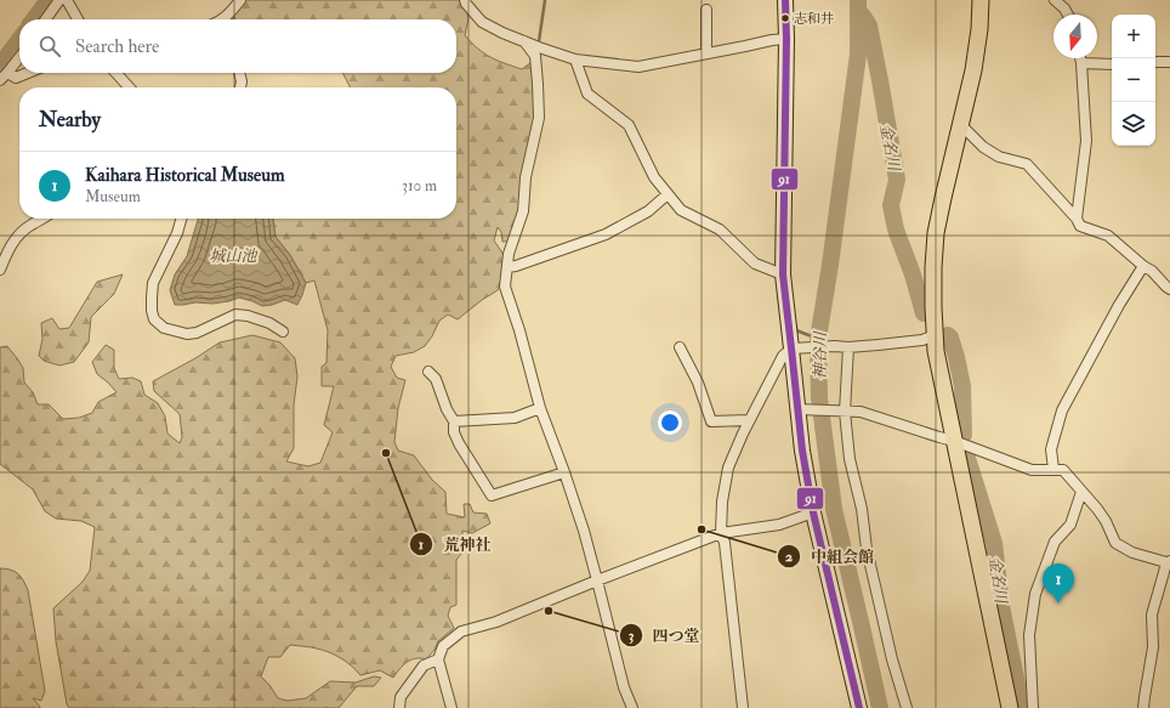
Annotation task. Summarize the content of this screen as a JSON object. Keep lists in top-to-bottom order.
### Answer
{
  "water": ["金名川", "城山池", "神谷川"],
  "places": [
    "志和井",
    "荒神社",
    "中組会館",
    "四つ堂"
  ],
  "lines": ["transit line 91"],
  "north": "bottom",
  "page": {
    "map_buttons": ["+", "−"],
    "search": "Search here",
    "heading": "Nearby",
    "list": [
      {
        "mark": "1",
        "name": "Kaihara Historical Museum",
        "note": "Museum",
        "value": "310 m"
      }
    ],
    "pins": "1"
  }
}
